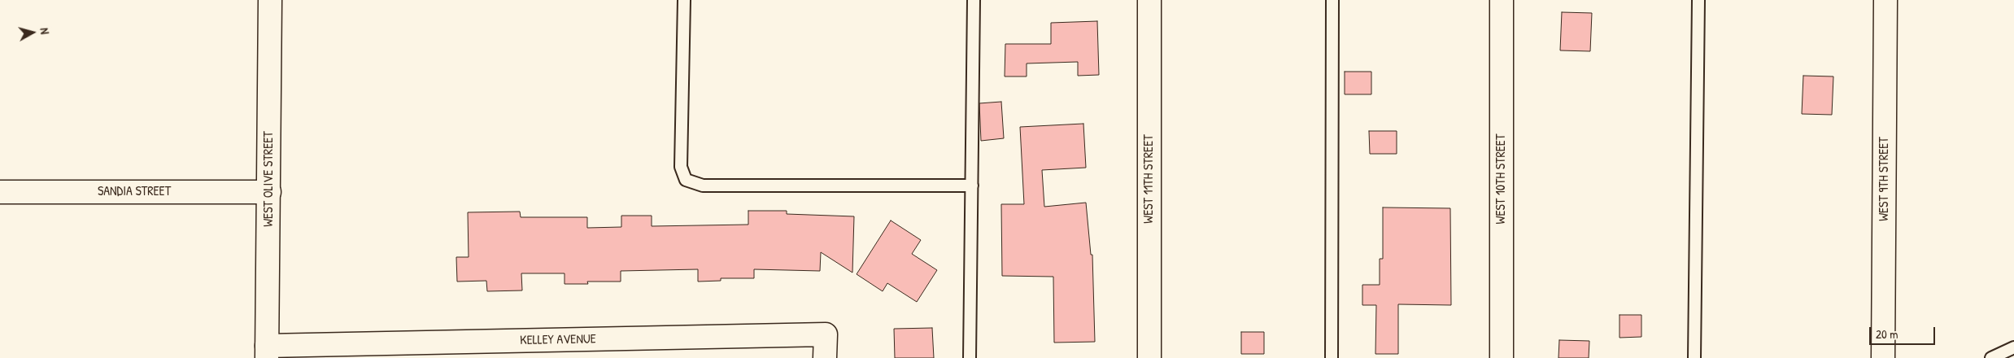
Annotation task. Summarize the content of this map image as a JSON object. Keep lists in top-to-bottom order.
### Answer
{
  "streets": {
    "street": [
      "WEST OLIVE STREET",
      "WEST 11TH STREET",
      "WEST 10TH STREET",
      "WEST 9TH STREET",
      "SANDIA STREET",
      "KELLEY AVENUE"
    ]
  },
  "crossings": [
    ["WEST OLIVE STREET", "SANDIA STREET"],
    ["WEST OLIVE STREET", "KELLEY AVENUE"]
  ],
  "scale_bar": "20 m",
  "north": "right"
}
